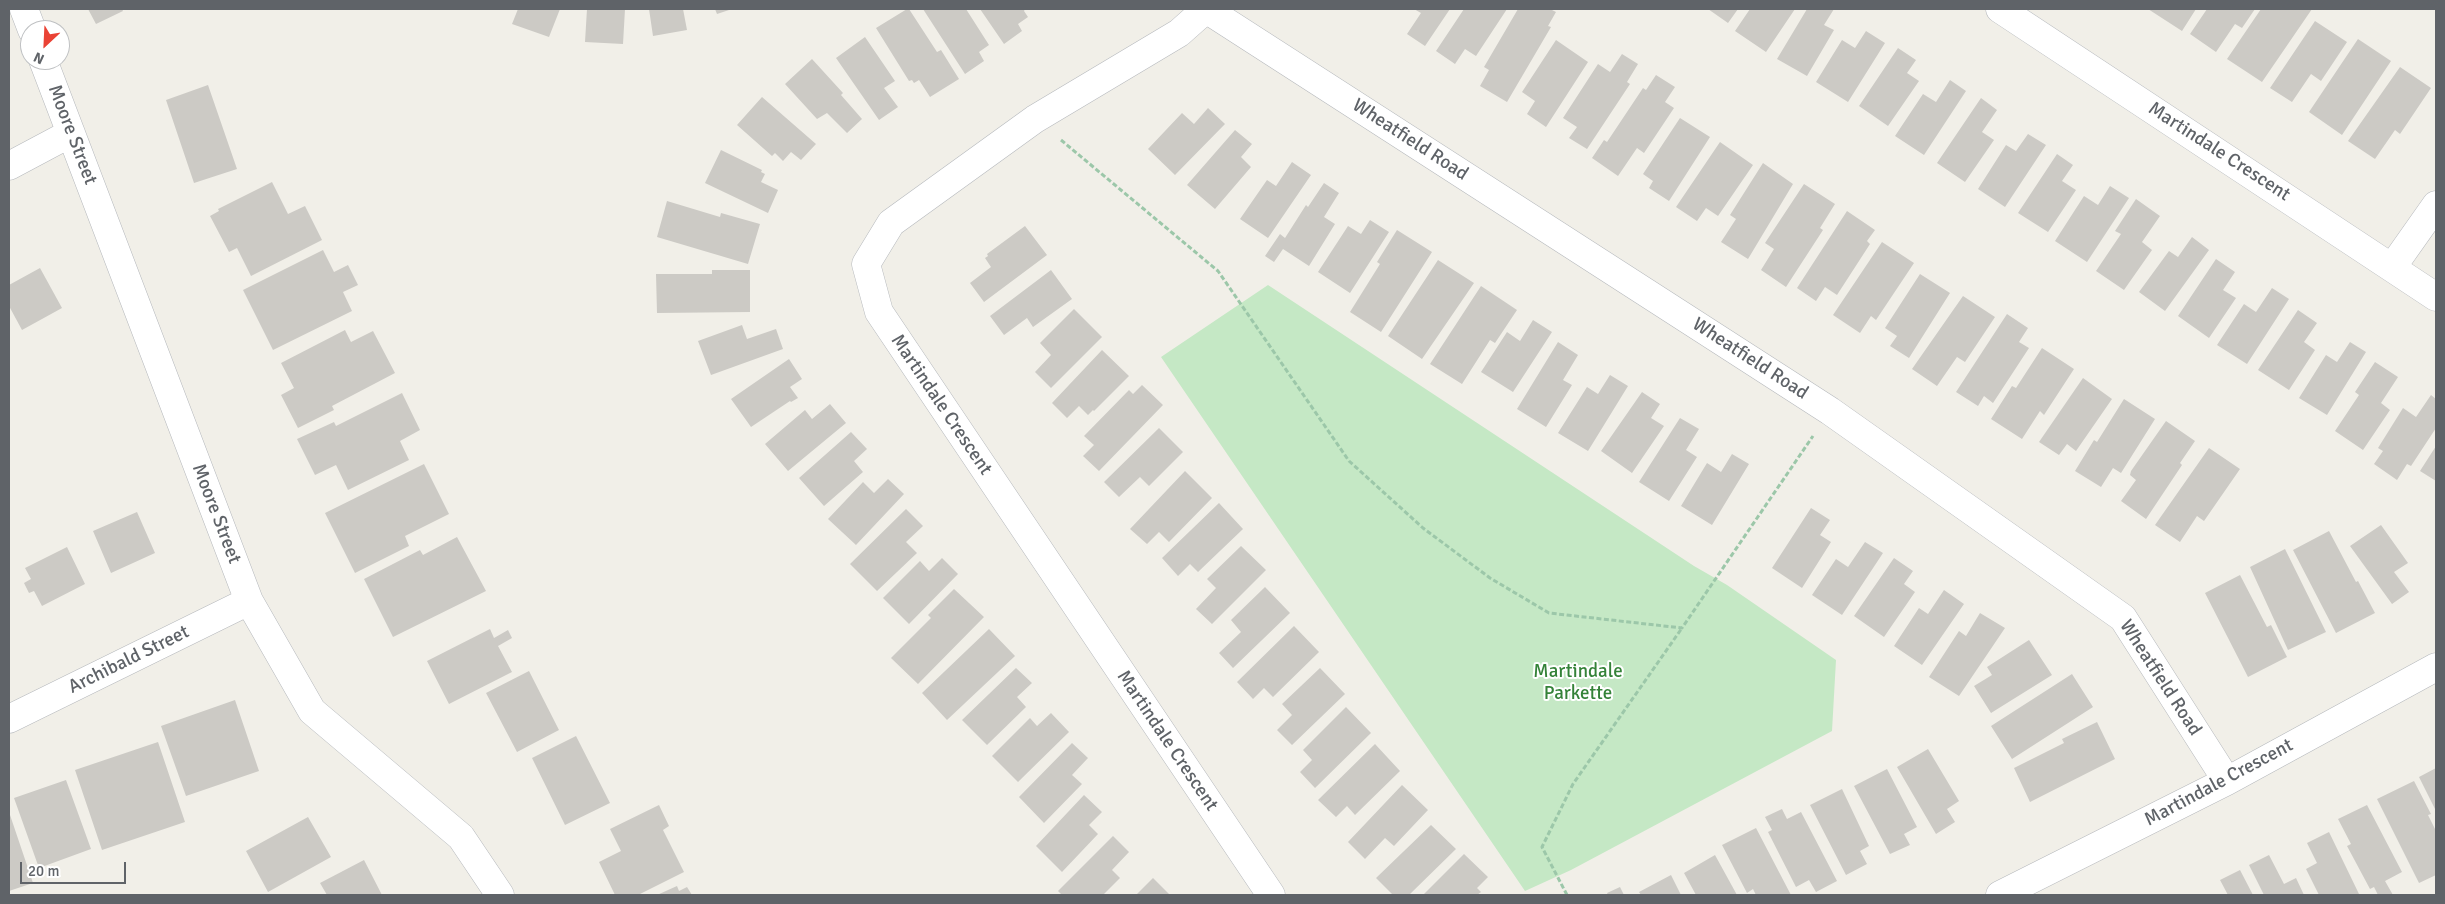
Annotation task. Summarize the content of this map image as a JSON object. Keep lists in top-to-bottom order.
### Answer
{
  "streets": {
    "street": [
      "Moore Street",
      "Wheatfield Road",
      "Martindale Crescent",
      "Archibald Street"
    ]
  },
  "crossings": [
    ["Moore Street", "Archibald Street"],
    ["Wheatfield Road", "Martindale Crescent"]
  ],
  "parks": ["Martindale Parkette"],
  "scale_bar": "20 m",
  "north": "bottom left"
}
